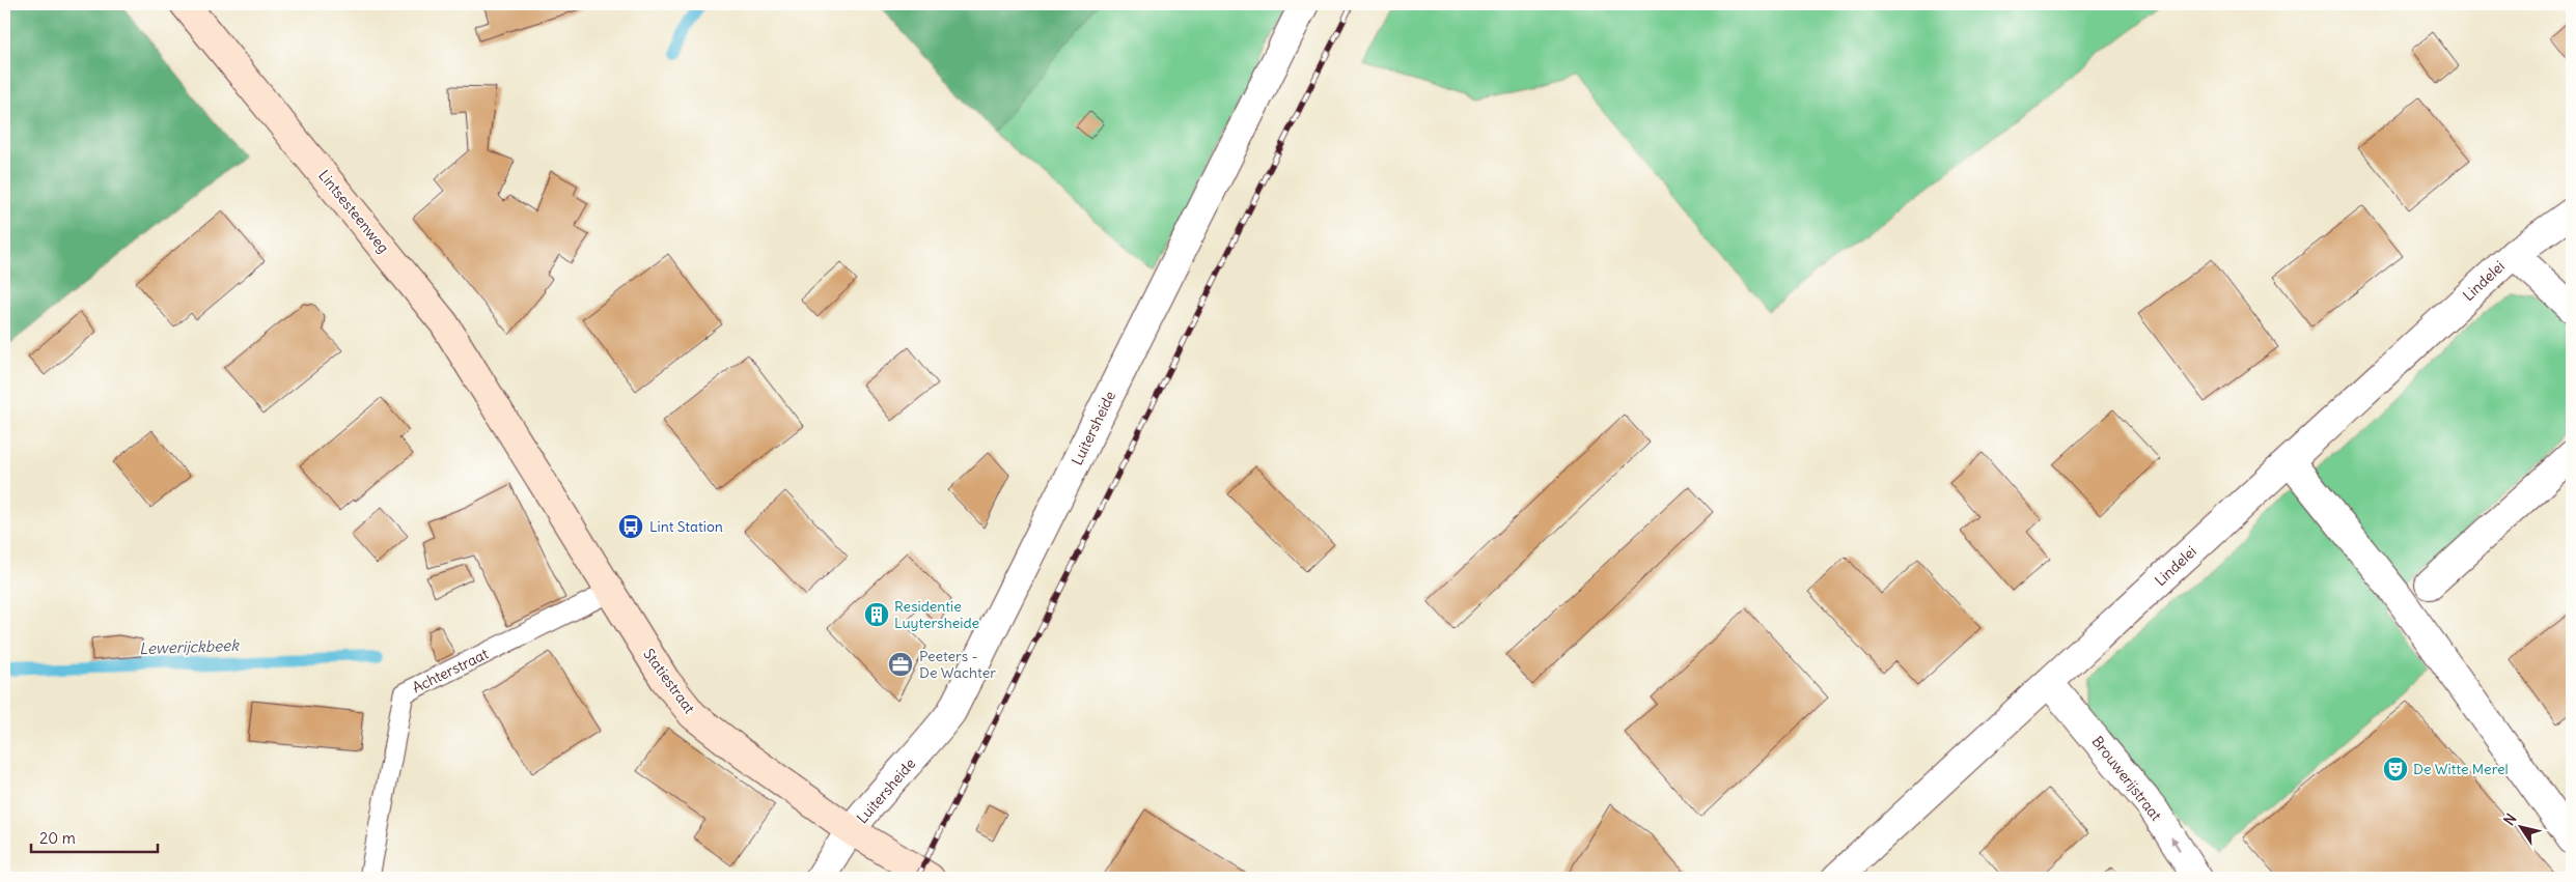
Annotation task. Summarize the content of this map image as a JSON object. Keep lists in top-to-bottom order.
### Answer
{
  "streets": {
    "street": [
      "Lintsesteenweg",
      "Lindelei",
      "Luitersheide",
      "Statiestraat",
      "Brouwerijstraat"
    ],
    "lane": ["Achterstraat"]
  },
  "crossings": [
    ["Lintsesteenweg", "Statiestraat"],
    ["Lindelei", "Brouwerijstraat"],
    ["Luitersheide", "Statiestraat"],
    ["Achterstraat", "Statiestraat"]
  ],
  "one_way": ["Brouwerijstraat"],
  "water": ["Lewerijckbeek"],
  "places": {
    "bus stop": ["Lint Station"],
    "building": ["Residentie Luytersheide"],
    "office": ["Peeters - De Wachter"],
    "theatre": ["De Witte Merel"]
  },
  "scale_bar": "20 m",
  "north": "top left"
}
